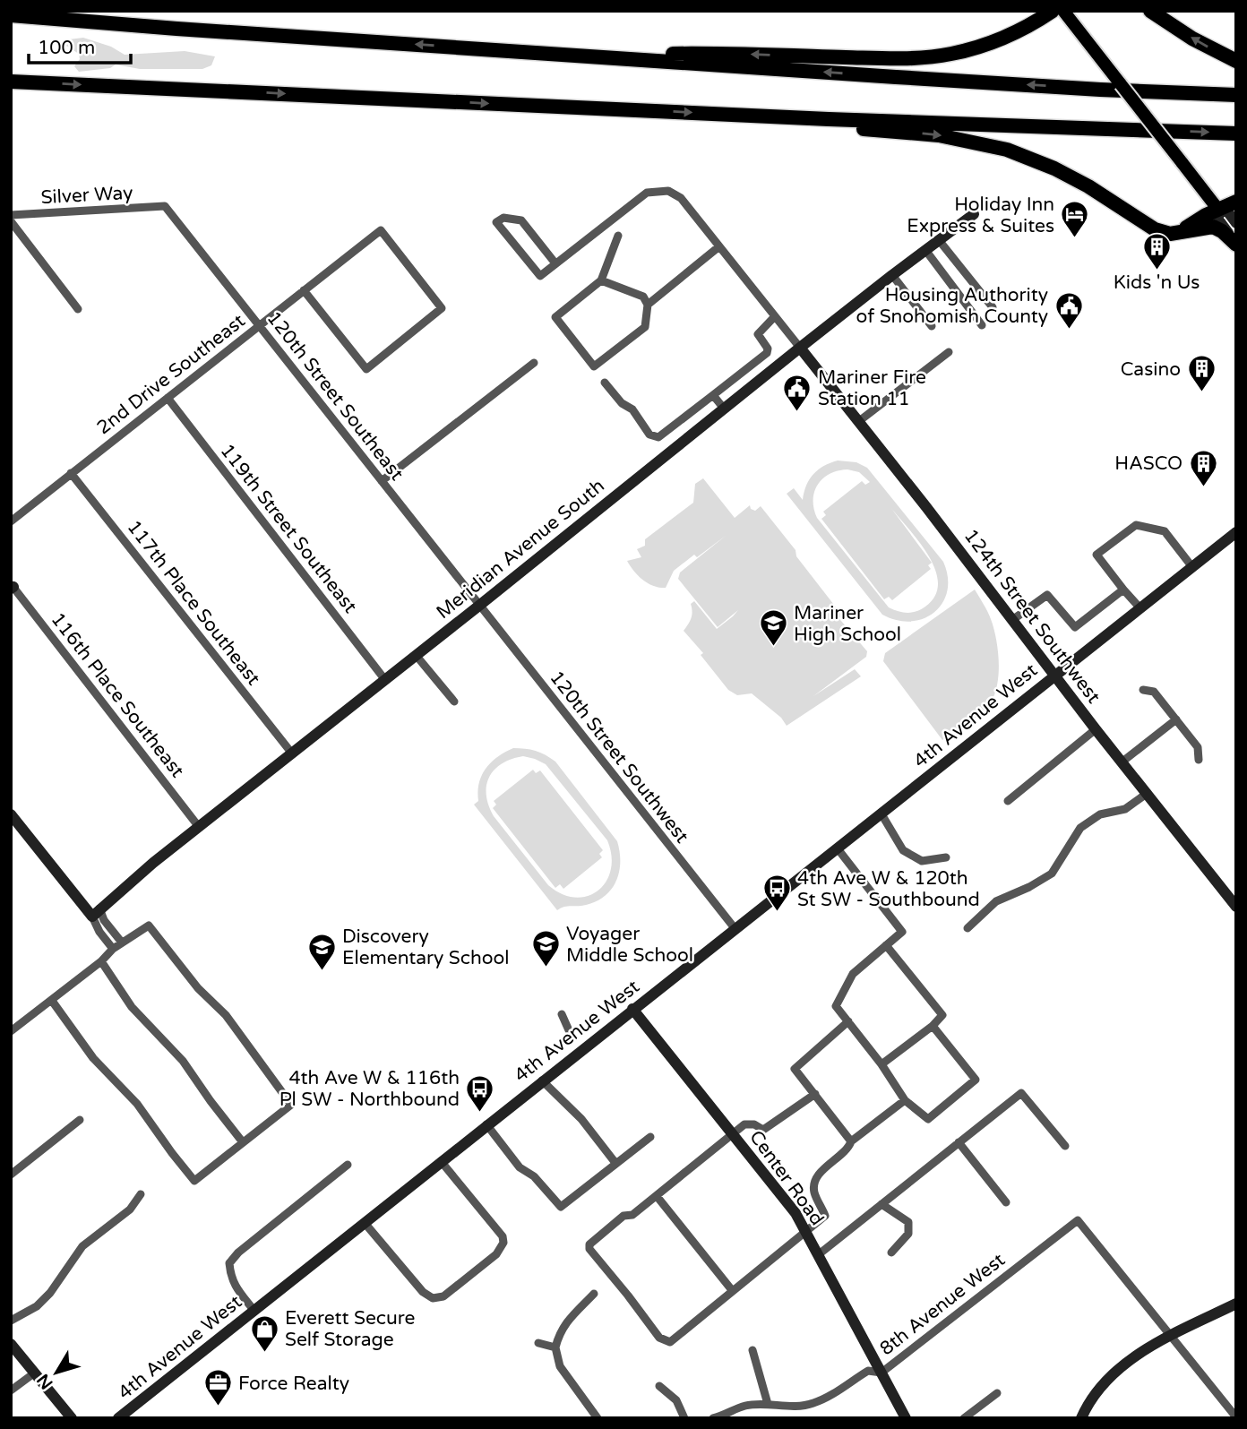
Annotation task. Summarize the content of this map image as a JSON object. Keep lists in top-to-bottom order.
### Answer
{
  "streets": {
    "street": [
      "Silver Way",
      "2nd Drive Southeast",
      "120th Street Southeast",
      "119th Street Southeast",
      "Meridian Avenue South",
      "117th Place Southeast",
      "124th Street Southwest",
      "116th Place Southeast",
      "4th Avenue West",
      "120th Street Southwest",
      "Center Road",
      "8th Avenue West"
    ]
  },
  "crossings": [
    ["Silver Way", "120th Street Southeast"],
    ["2nd Drive Southeast", "120th Street Southeast"],
    ["2nd Drive Southeast", "119th Street Southeast"],
    ["2nd Drive Southeast", "117th Place Southeast"],
    ["120th Street Southeast", "Meridian Avenue South"],
    ["120th Street Southeast", "120th Street Southwest"],
    ["119th Street Southeast", "Meridian Avenue South"],
    ["Meridian Avenue South", "117th Place Southeast"],
    ["Meridian Avenue South", "124th Street Southwest"],
    ["Meridian Avenue South", "116th Place Southeast"],
    ["Meridian Avenue South", "120th Street Southwest"],
    ["124th Street Southwest", "4th Avenue West"],
    ["4th Avenue West", "120th Street Southwest"],
    ["4th Avenue West", "Center Road"],
    ["Center Road", "8th Avenue West"]
  ],
  "places": {
    "hotel": ["Holiday Inn Express & Suites"],
    "building": ["Kids 'n Us", "Casino", "HASCO"],
    "public building": ["Housing Authority of Snohomish County", "Mariner Fire Station 11"],
    "school or university": ["Mariner High School", "Voyager Middle School", "Discovery Elementary School"],
    "bus stop": ["4th Ave W & 120th St SW - Southbound", "4th Ave W & 116th Pl SW - Northbound"],
    "shop": ["Everett Secure Self Storage"],
    "office": ["Force Realty"]
  },
  "scale_bar": "100 m",
  "north": "bottom left"
}
